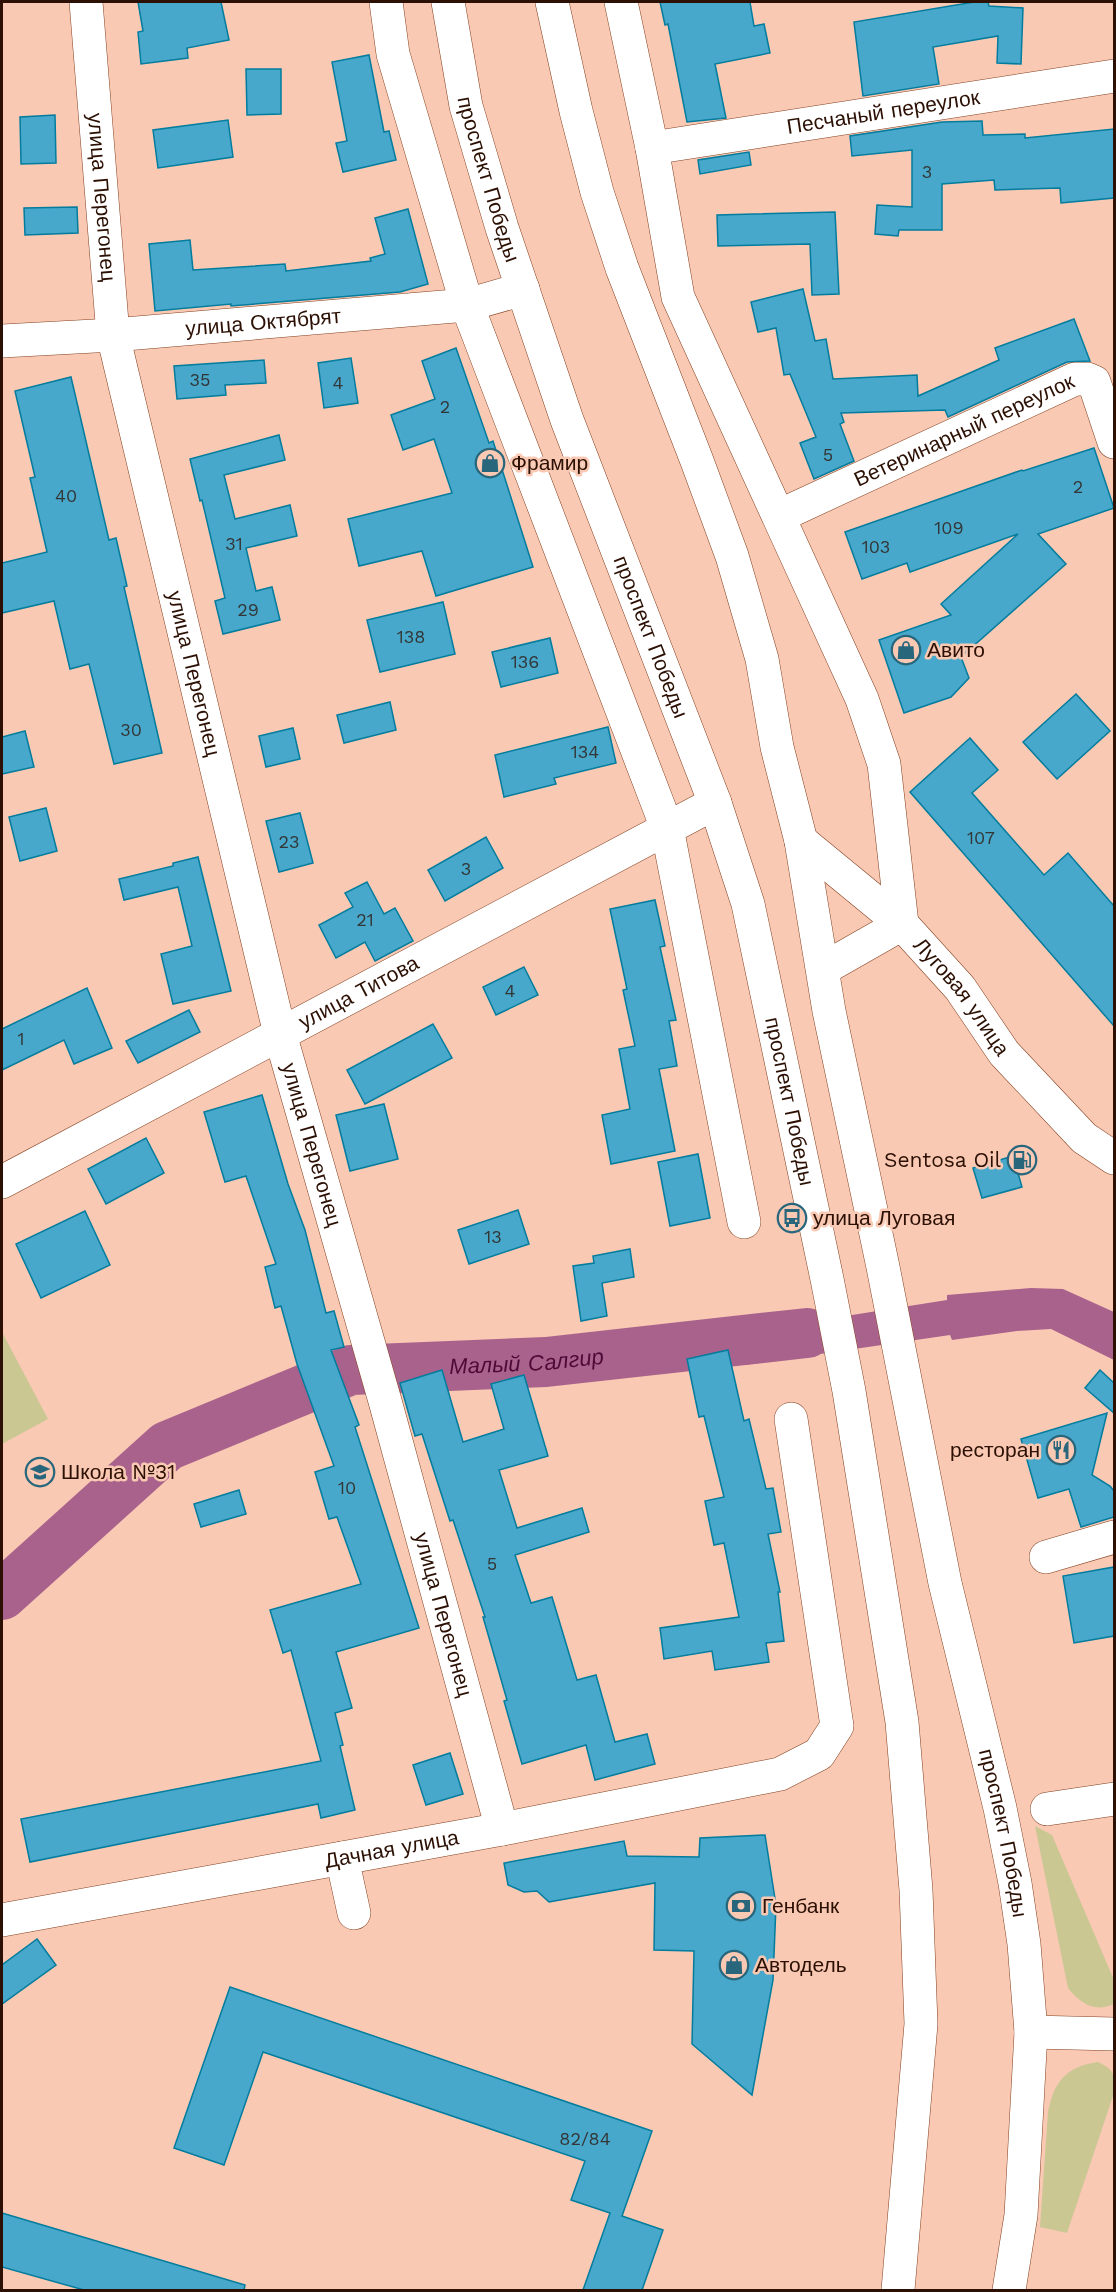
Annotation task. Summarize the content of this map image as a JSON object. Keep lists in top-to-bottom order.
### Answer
{
  "streets": {
    "street": [
      "Песчаный переулок",
      "проспект Победы",
      "улица Перегонец",
      "улица Октябрят",
      "Ветеринарный переулок",
      "улица Титова",
      "Луговая улица",
      "Дачная улица"
    ]
  },
  "crossings": [
    ["проспект Победы", "улица Октябрят"],
    ["проспект Победы", "улица Титова"],
    ["улица Перегонец", "улица Октябрят"],
    ["улица Перегонец", "улица Титова"],
    ["улица Перегонец", "Дачная улица"]
  ],
  "water": ["Малый Салгир"],
  "places": {
    "shop": ["Фрамир", "Авито", "Автодель"],
    "fuel station": ["Sentosa Oil"],
    "bus stop": ["улица Луговая"],
    "restaurant": ["ресторан"],
    "school or university": ["Школа №31"],
    "bank": ["Генбанк"]
  },
  "house_numbers": [
    "3",
    "35",
    "4",
    "2",
    "5",
    "2",
    "40",
    "109",
    "31",
    "103",
    "29",
    "138",
    "136",
    "30",
    "134",
    "107",
    "23",
    "3",
    "21",
    "4",
    "1",
    "13",
    "10",
    "5",
    "82/84"
  ]
}
